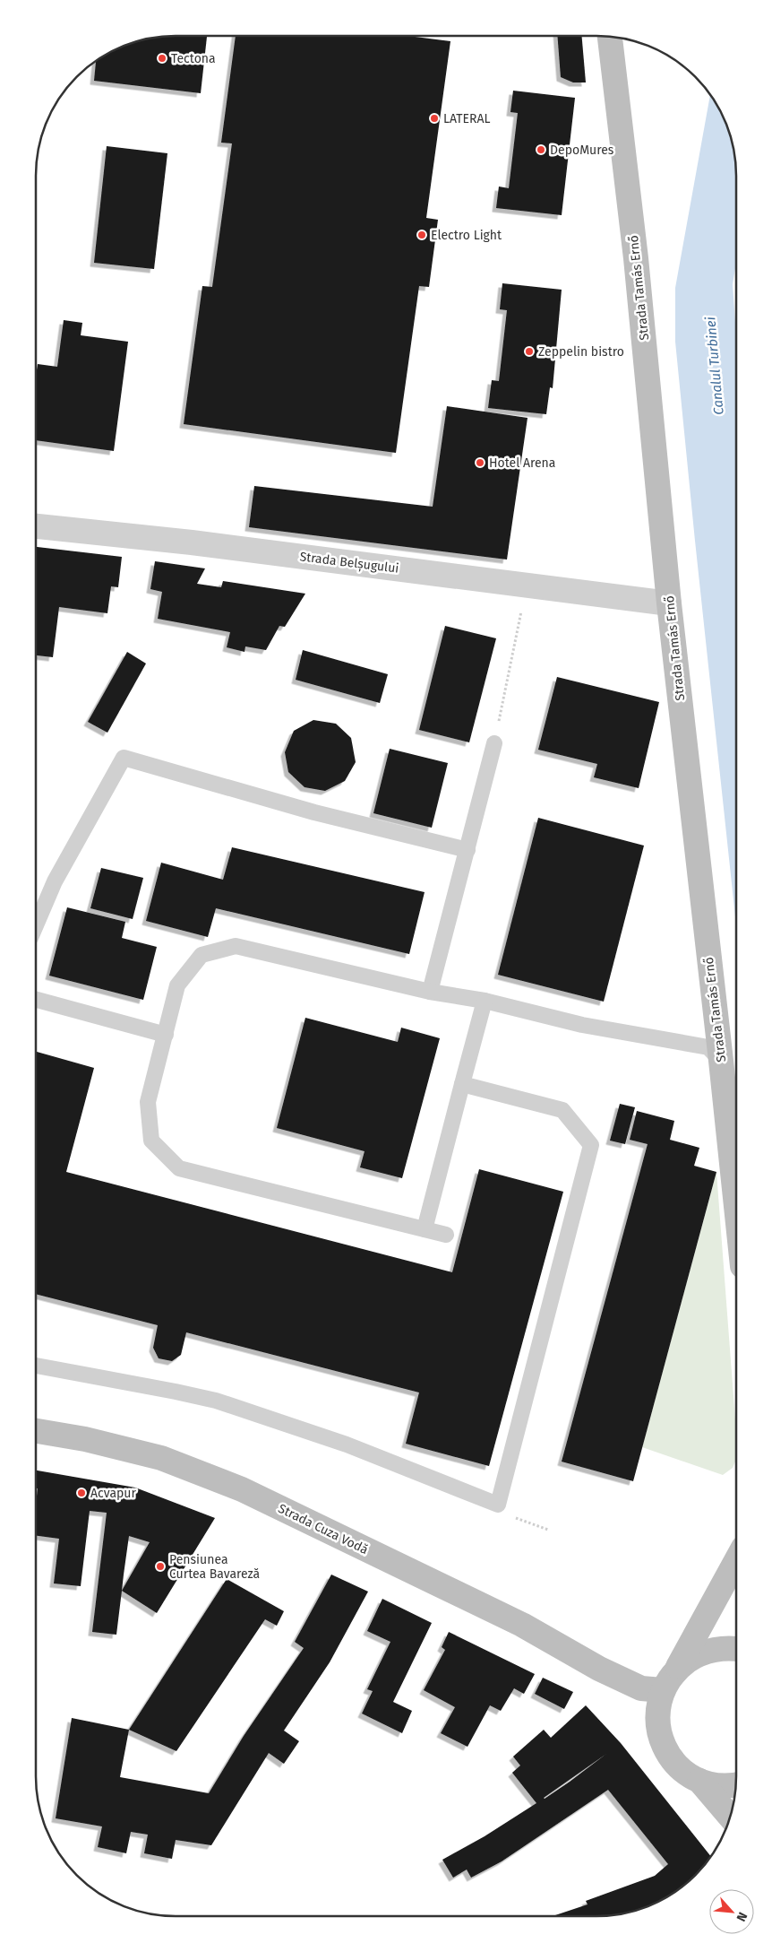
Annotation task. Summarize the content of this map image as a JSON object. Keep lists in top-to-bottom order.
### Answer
{
  "streets": {
    "main road": ["Strada Tamás Ernő", "Strada Cuza Vodă"],
    "street": ["Strada Belșugului"]
  },
  "crossings": [
    ["Strada Tamás Ernő", "Strada Belșugului"]
  ],
  "water": ["Canalul Turbinei"],
  "places": [
    "Tectona",
    "LATERAL",
    "DepoMures",
    "Electro Light",
    "Zeppelin bistro",
    "Hotel Arena",
    "Acvapur",
    "Pensiunea Curtea Bavareză"
  ],
  "north": "bottom right"
}
